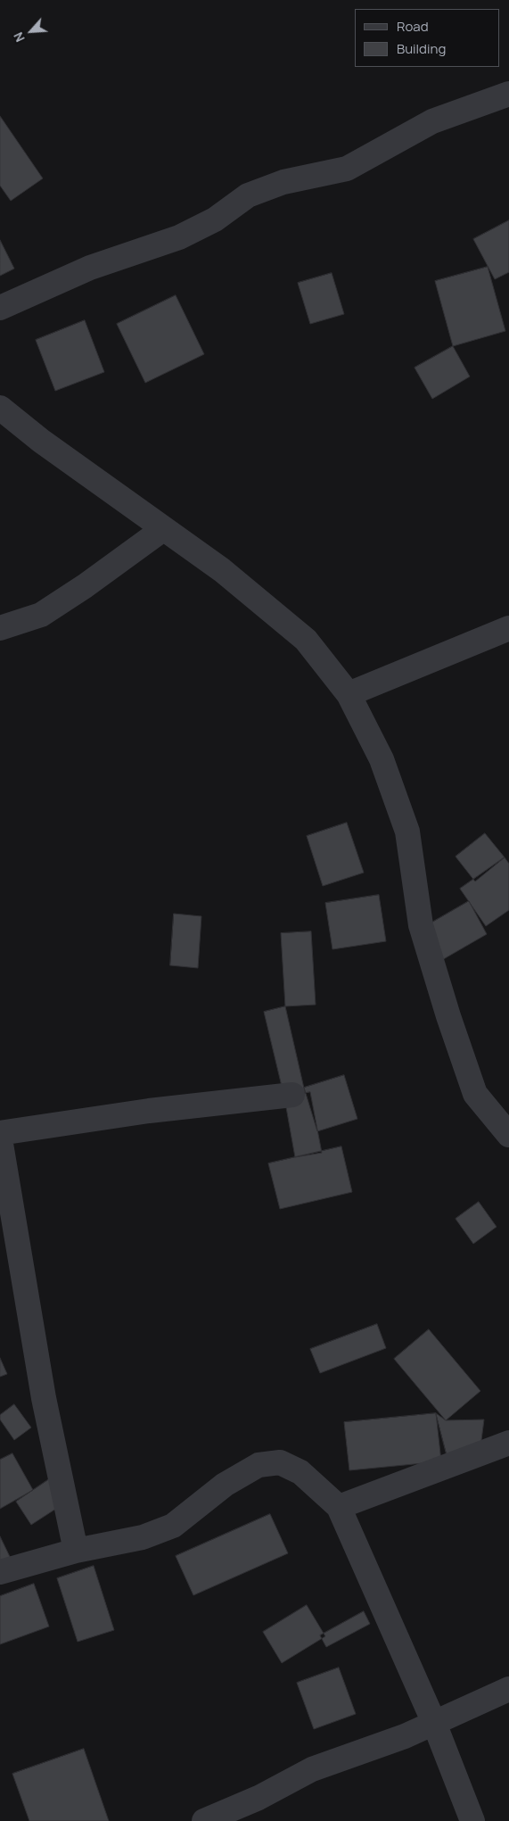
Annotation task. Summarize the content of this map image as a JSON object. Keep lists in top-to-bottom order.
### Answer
{
  "legend": ["Road", "Building"],
  "north": "bottom left"
}
